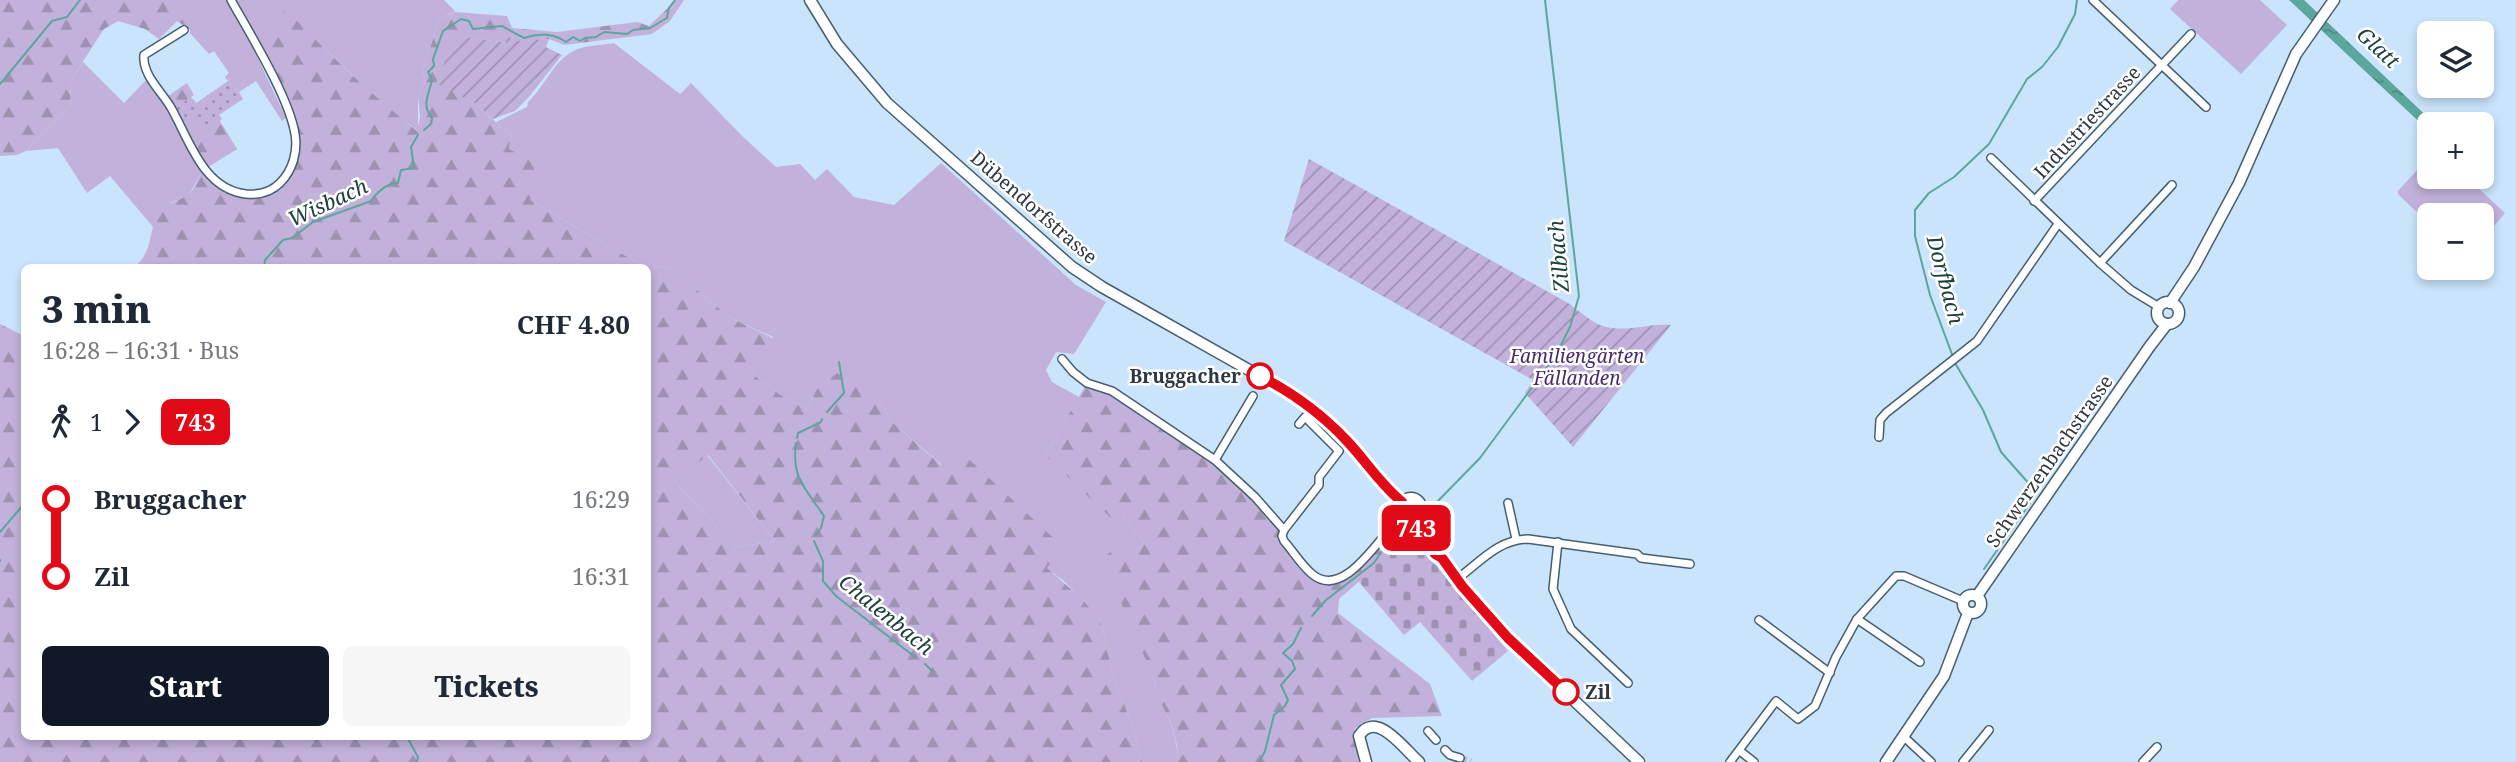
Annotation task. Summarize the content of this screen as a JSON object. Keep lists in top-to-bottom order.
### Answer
{
  "streets": {
    "main road": ["Dübendorfstrasse", "Schwerzenbachstrasse"],
    "street": ["Industriestrasse"]
  },
  "water": [
    "Glatt",
    "Wisbach",
    "Zilbach",
    "Dorfbach",
    "Chalenbach"
  ],
  "parks": ["Familiengärten Fällanden"],
  "places": ["Bruggacher", "Zil"],
  "lines": ["bus line 743"],
  "page": {
    "on_map": "743",
    "map_buttons": ["+", "−"],
    "heading": ["3 min", "16:28 – 16:31 · Bus", "CHF 4.80"],
    "legs": ["1", "743"],
    "list": [
      {
        "name": "Bruggacher",
        "value": "16:29"
      },
      {
        "name": "Zil",
        "value": "16:31"
      }
    ],
    "buttons": ["Start", "Tickets"]
  }
}
